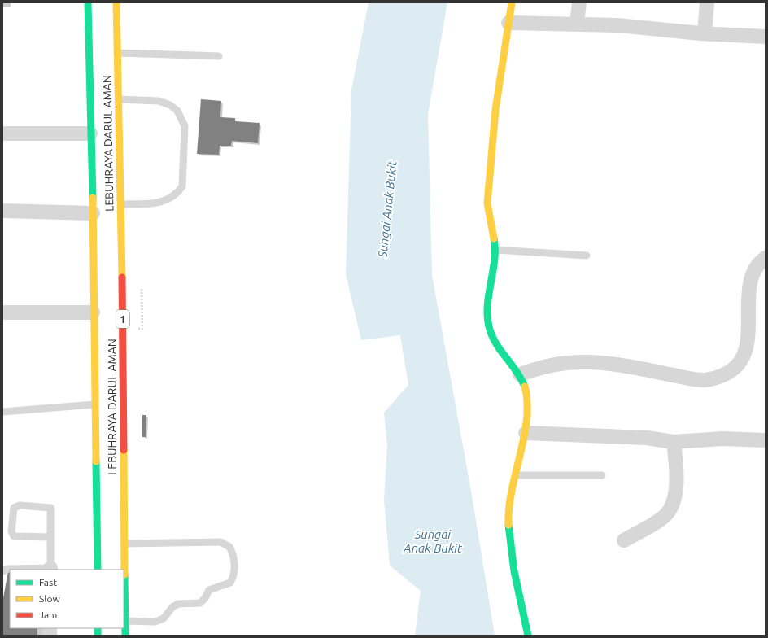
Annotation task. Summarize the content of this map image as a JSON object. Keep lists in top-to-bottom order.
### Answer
{
  "streets": {
    "main road": ["LEBUHRAYA DARUL AMAN", "1"]
  },
  "water": ["Sungai Anak Bukit"],
  "legend": ["Fast", "Slow", "Jam"]
}
